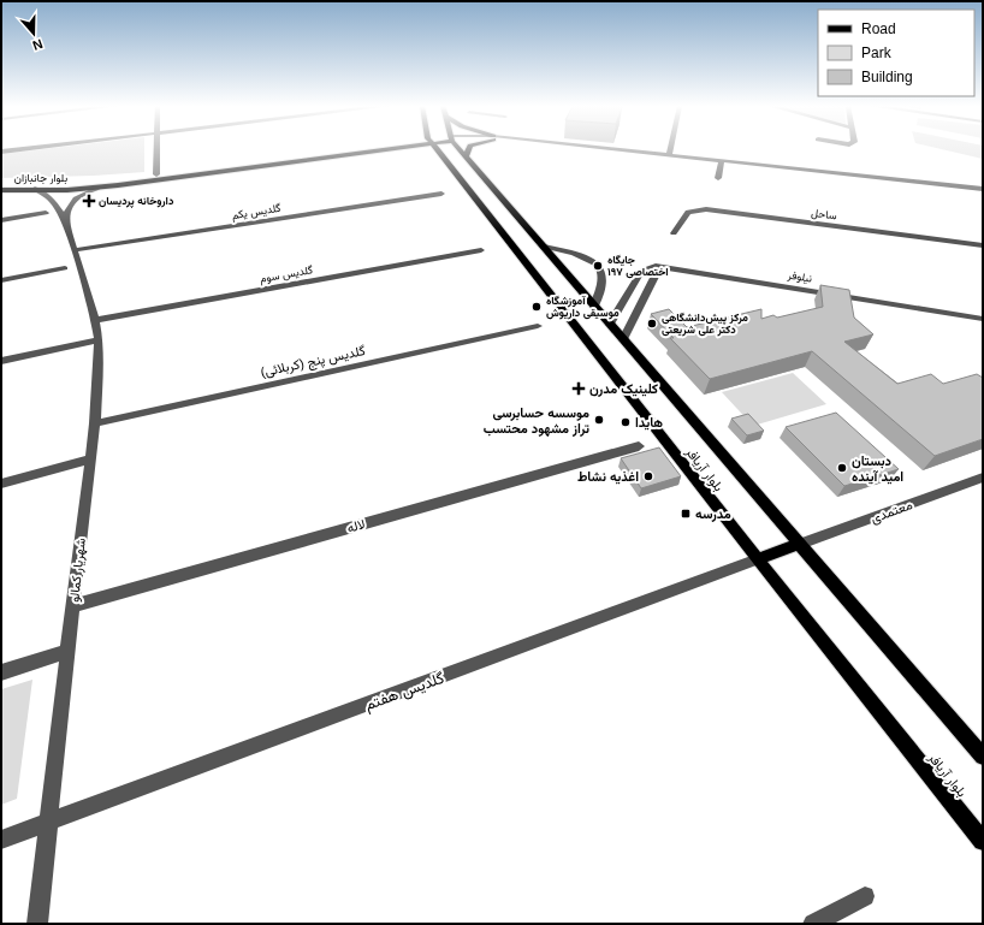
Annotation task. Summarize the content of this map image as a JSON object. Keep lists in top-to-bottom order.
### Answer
{
  "streets": {
    "main road": ["بلوار جانبازان", "بلوار آریافر"],
    "street": [
      "گلدیس یکم",
      "ساحل",
      "گلدیس سوم",
      "نیلوفر",
      "گلدیس پنج (کربلائی)",
      "معتمدی",
      "لاله",
      "شهریار کمالو",
      "گلدیس هفتم"
    ]
  },
  "crossings": [
    ["بلوار جانبازان", "شهریار کمالو"],
    ["گلدیس یکم", "شهریار کمالو"],
    ["گلدیس سوم", "شهریار کمالو"],
    ["نیلوفر", "بلوار آریافر"],
    ["گلدیس پنج (کربلائی)", "شهریار کمالو"],
    ["بلوار آریافر", "معتمدی"],
    ["بلوار آریافر", "گلدیس هفتم"],
    ["لاله", "شهریار کمالو"],
    ["شهریار کمالو", "گلدیس هفتم"]
  ],
  "places": {
    "health": ["داروخانه پردیسان", "کلینیک مدرن"],
    "other": [
      "جایگاه اختصاصی ۱۹۷",
      "آموزشگاه موسیقی داریوش",
      "مرکز پیش‌دانشگاهی دکتر علی شریعتی",
      "موسسه حسابرسی تراز مشهود محتسب",
      "هایدا",
      "دبستان امید آینده",
      "اغذیه نشاط"
    ],
    "transit": ["مدرسه"]
  },
  "legend": ["Road", "Park", "Building"],
  "north": "bottom"
}
